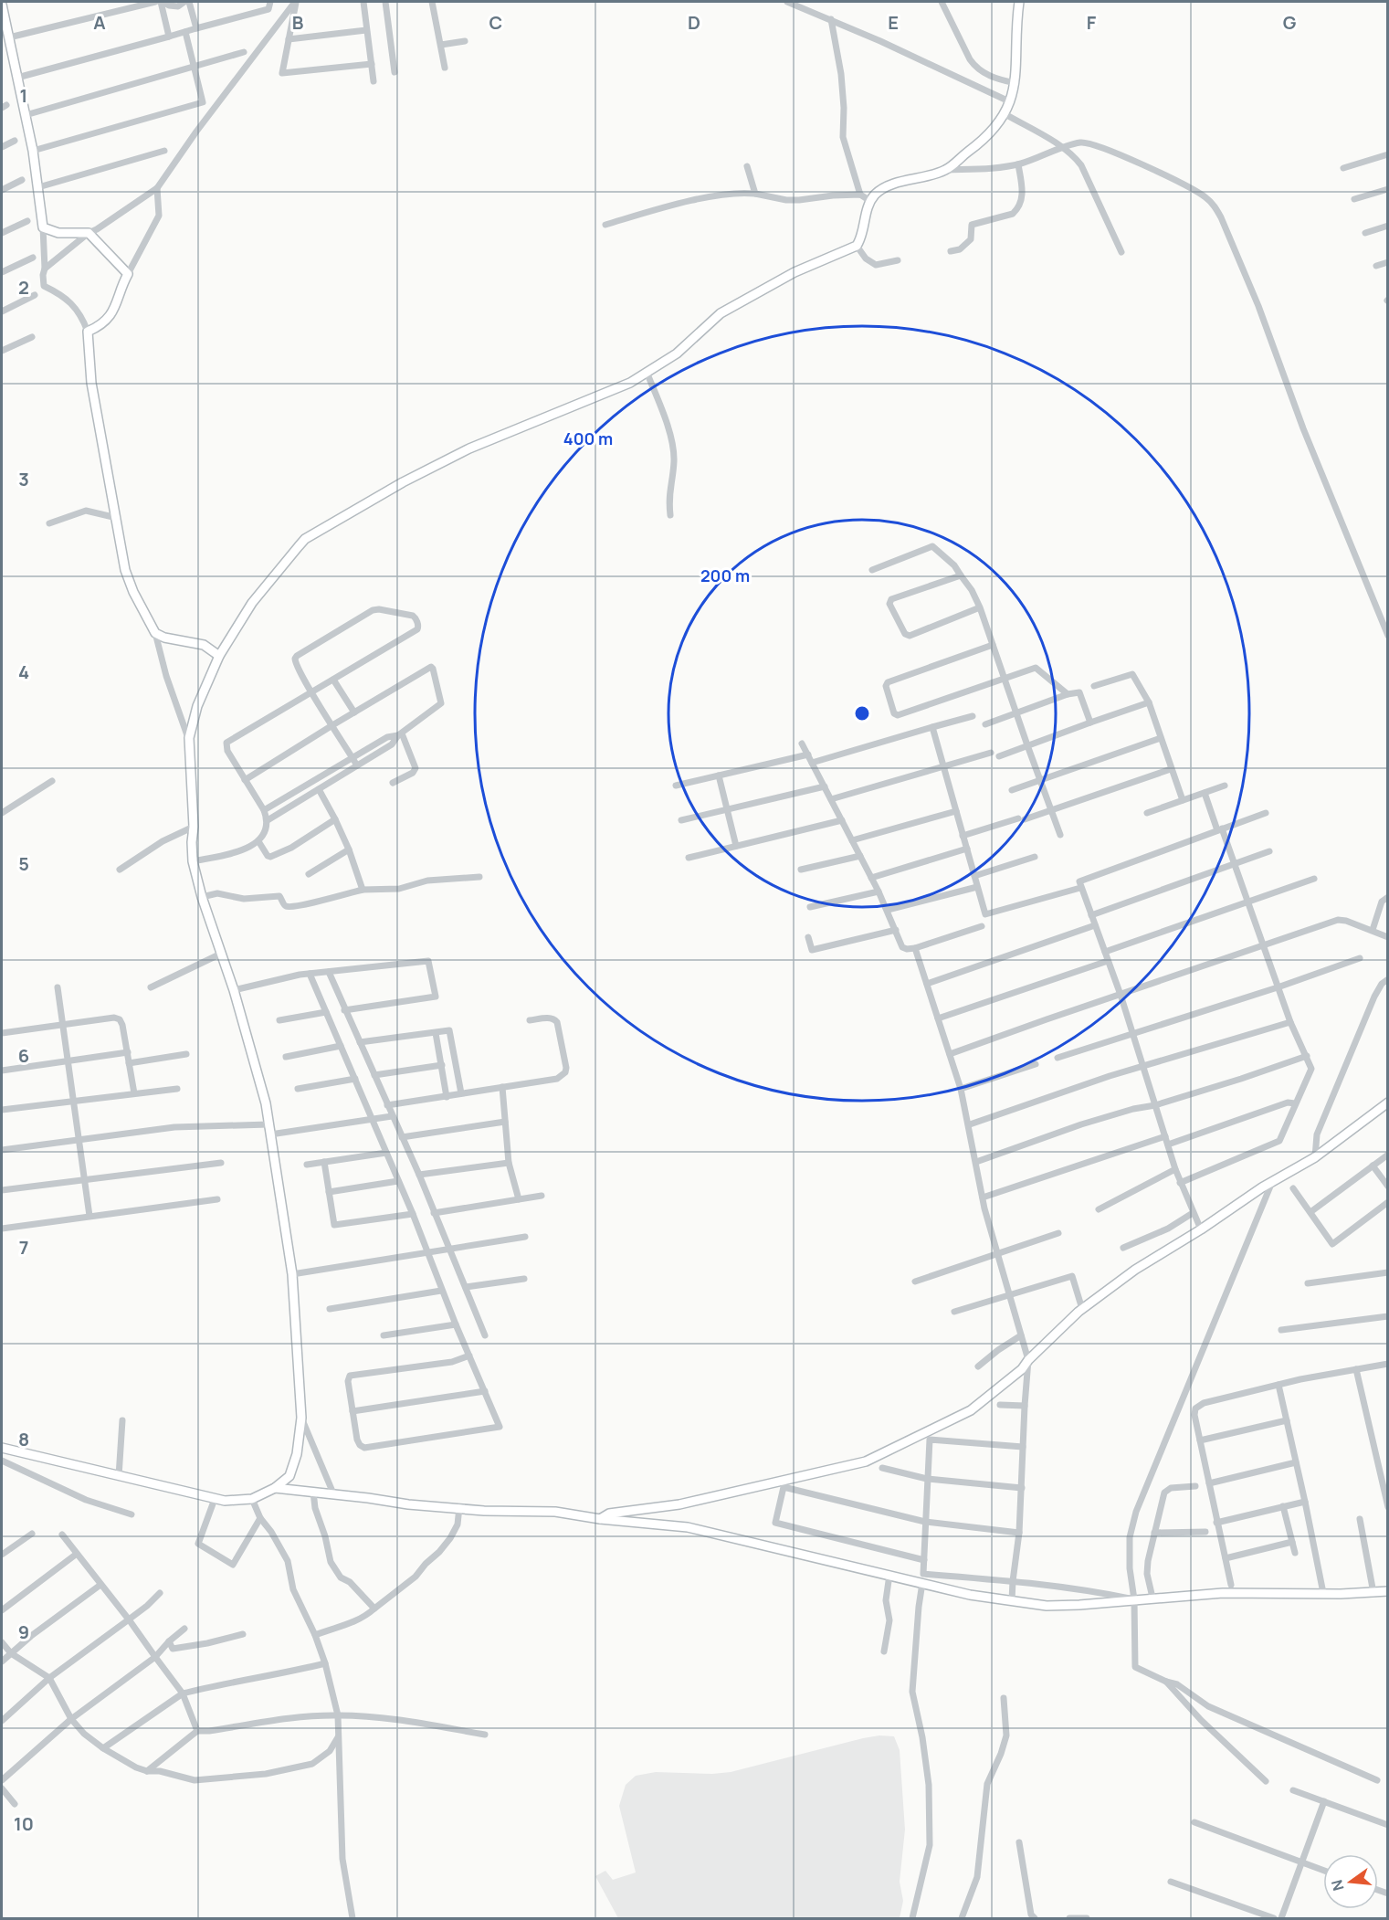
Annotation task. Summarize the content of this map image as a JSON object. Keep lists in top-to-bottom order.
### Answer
{
  "north": "left",
  "grid": {
    "columns": [
      "A",
      "B",
      "C",
      "D",
      "E",
      "F",
      "G"
    ],
    "rows": [
      "1",
      "2",
      "3",
      "4",
      "5",
      "6",
      "7",
      "8",
      "9",
      "10"
    ]
  },
  "rings": ["400 m", "200 m"]
}
